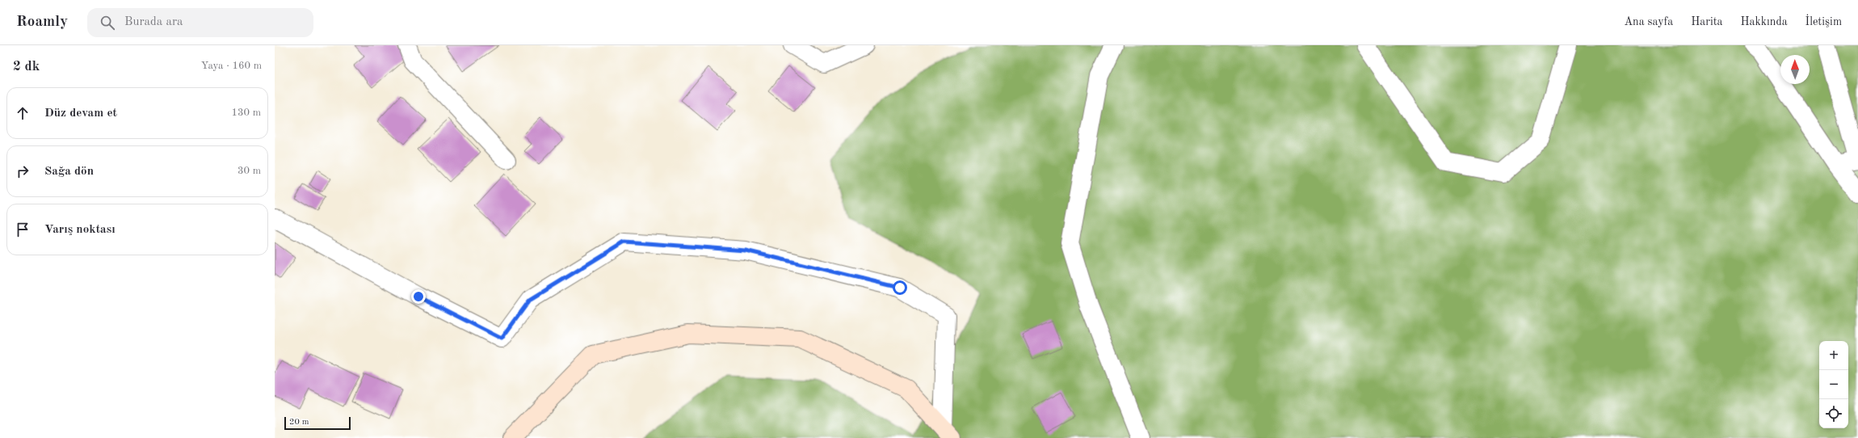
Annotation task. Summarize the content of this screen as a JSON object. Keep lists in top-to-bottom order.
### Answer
{
  "scale_bar": "20 m",
  "north": "top",
  "page": {
    "header": "Roamly",
    "search": "Burada ara",
    "nav": [
      "Ana sayfa",
      "Harita",
      "Hakkında",
      "İletişim"
    ],
    "heading": ["2 dk", "Yaya · 160 m"],
    "list": [
      ["Düz devam et", "130 m"],
      ["Sağa dön", "30 m"],
      "Varış noktası"
    ],
    "map_buttons": ["+", "−"],
    "scale": "20 m"
  }
}
